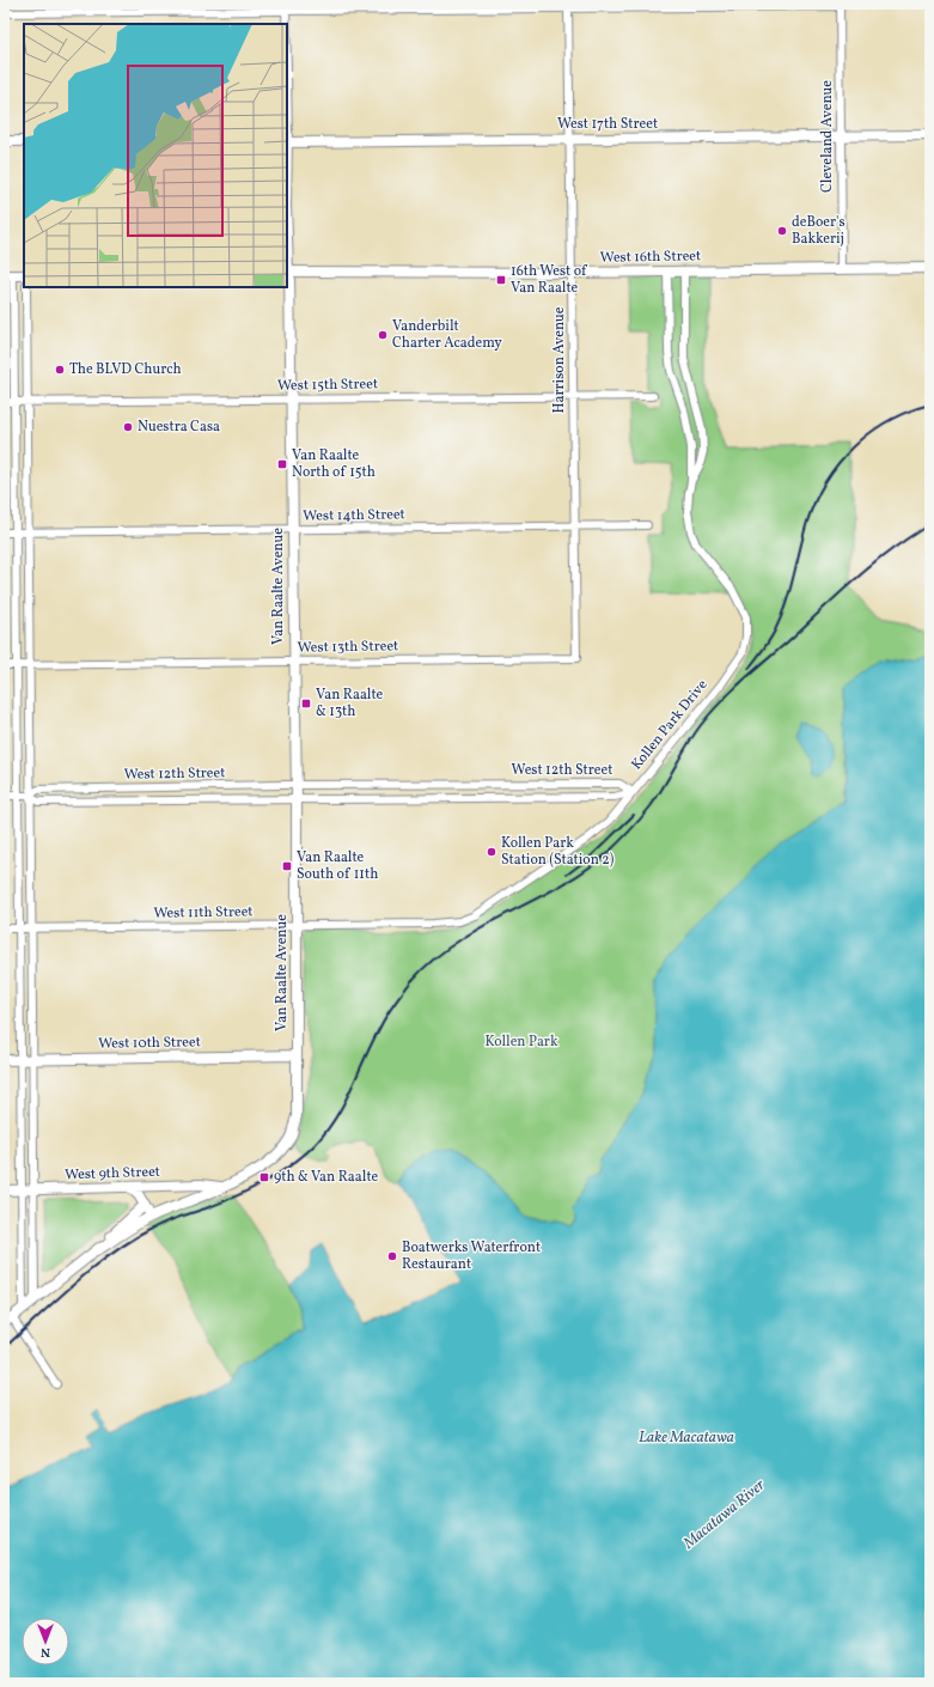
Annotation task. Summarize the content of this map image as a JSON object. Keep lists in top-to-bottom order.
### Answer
{
  "streets": {
    "street": [
      "West 17th Street",
      "Cleveland Avenue",
      "West 16th Street",
      "Harrison Avenue",
      "West 15th Street",
      "West 14th Street",
      "Van Raalte Avenue",
      "West 13th Street",
      "Kollen Park Drive",
      "West 12th Street",
      "West 11th Street",
      "West 10th Street",
      "West 9th Street"
    ]
  },
  "crossings": [
    ["West 17th Street", "Cleveland Avenue"],
    ["West 17th Street", "Harrison Avenue"],
    ["West 17th Street", "Van Raalte Avenue"],
    ["Cleveland Avenue", "West 16th Street"],
    ["West 16th Street", "Harrison Avenue"],
    ["West 16th Street", "Van Raalte Avenue"],
    ["West 16th Street", "Kollen Park Drive"],
    ["Harrison Avenue", "West 15th Street"],
    ["Harrison Avenue", "West 14th Street"],
    ["Harrison Avenue", "West 13th Street"],
    ["West 15th Street", "Van Raalte Avenue"],
    ["West 14th Street", "Van Raalte Avenue"],
    ["Van Raalte Avenue", "West 13th Street"],
    ["Van Raalte Avenue", "West 12th Street"],
    ["Van Raalte Avenue", "West 11th Street"],
    ["Van Raalte Avenue", "West 10th Street"],
    ["Van Raalte Avenue", "West 9th Street"],
    ["Kollen Park Drive", "West 12th Street"],
    ["Kollen Park Drive", "West 11th Street"]
  ],
  "water": ["Lake Macatawa", "Macatawa River"],
  "parks": ["Kollen Park"],
  "places": {
    "other": [
      "deBoer's Bakkerij",
      "Vanderbilt Charter Academy",
      "The BLVD Church",
      "Nuestra Casa",
      "Kollen Park Station (Station 2)",
      "Boatwerks Waterfront Restaurant"
    ],
    "transit": [
      "16th West of Van Raalte",
      "Van Raalte North of 15th",
      "Van Raalte & 13th",
      "Van Raalte South of 11th",
      "9th & Van Raalte"
    ]
  },
  "north": "bottom"
}
